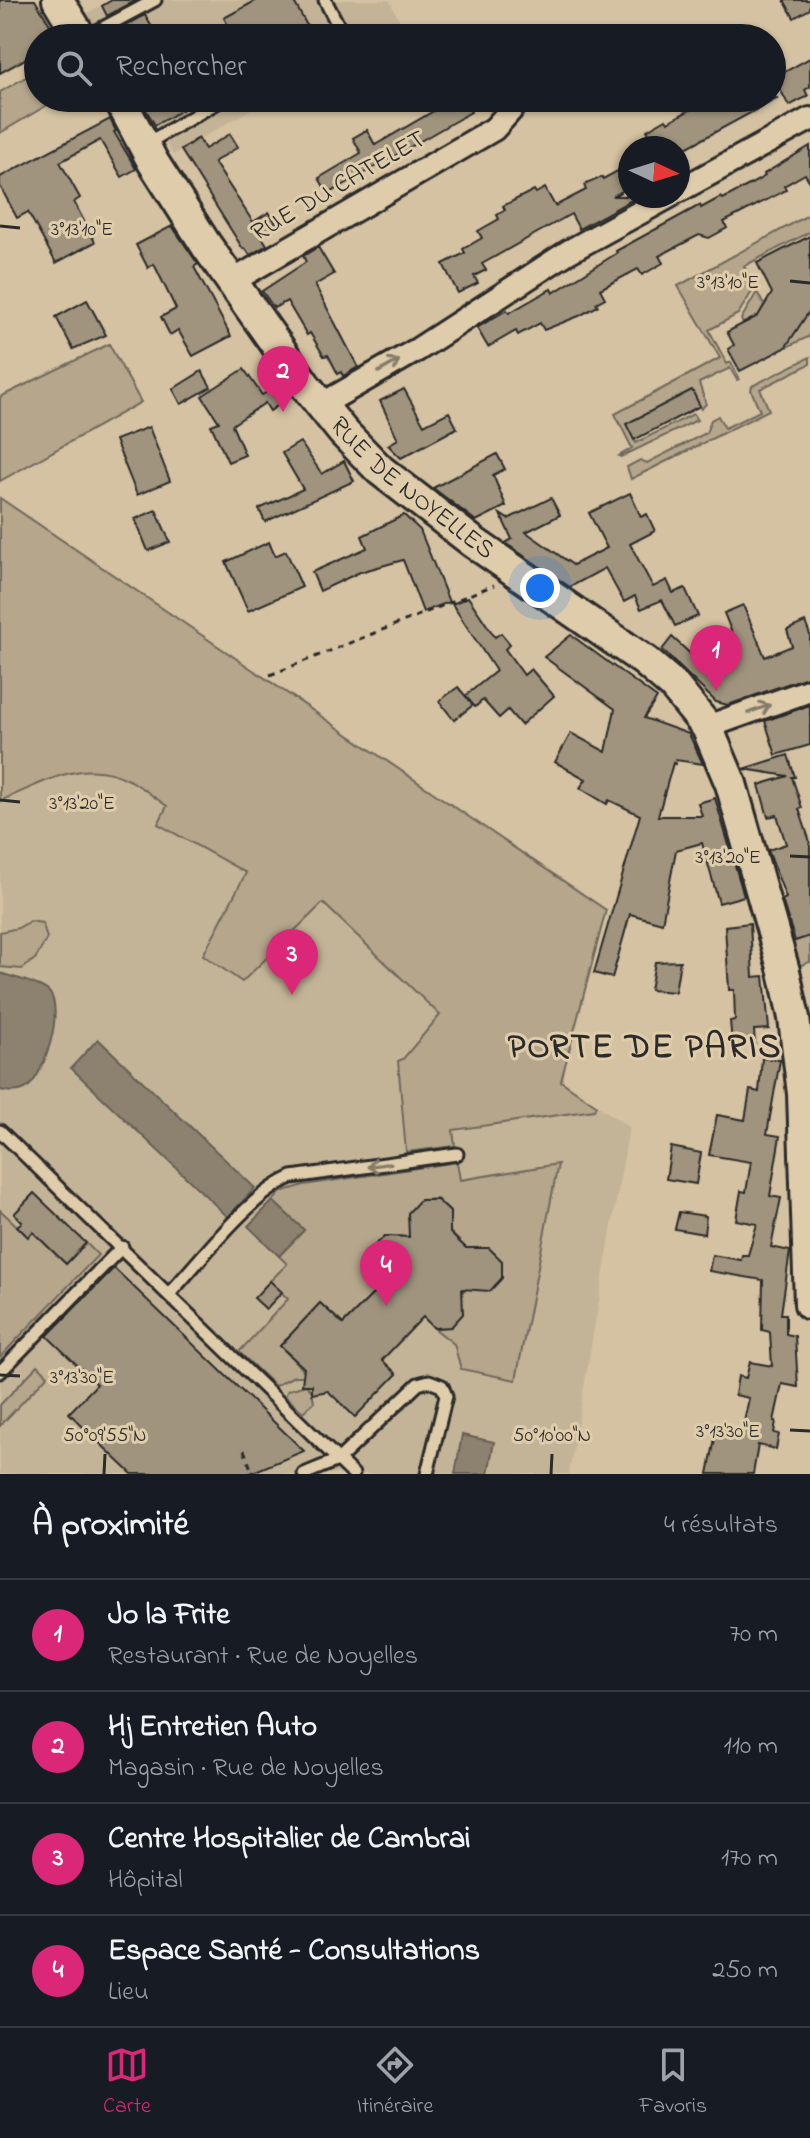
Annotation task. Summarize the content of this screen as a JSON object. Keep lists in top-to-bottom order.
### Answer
{
  "streets": {
    "street": ["RUE DU CATELET", "RUE DE NOYELLES"]
  },
  "crossings": [
    ["RUE DU CATELET", "RUE DE NOYELLES"]
  ],
  "districts": ["PORTE DE PARIS"],
  "north": "right",
  "page": {
    "search": "Rechercher",
    "pins": [
      "2",
      "1",
      "3",
      "4"
    ],
    "heading": ["À proximité", "4 résultats"],
    "list": [
      {
        "mark": "1",
        "name": "Jo la Frite",
        "note": "Restaurant · Rue de Noyelles",
        "value": "70 m"
      },
      {
        "mark": "2",
        "name": "Hj Entretien Auto",
        "note": "Magasin · Rue de Noyelles",
        "value": "110 m"
      },
      {
        "mark": "3",
        "name": "Centre Hospitalier de Cambrai",
        "note": "Hôpital",
        "value": "170 m"
      },
      {
        "mark": "4",
        "name": "Espace Santé - Consultations",
        "note": "Lieu",
        "value": "250 m"
      }
    ],
    "nav": ["Carte", "Itinéraire", "Favoris"]
  },
  "coordinates": [
    "3°13'10\"E",
    "3°13'20\"E",
    "3°13'30\"E",
    "50°09'55\"N",
    "50°10'00\"N"
  ]
}
